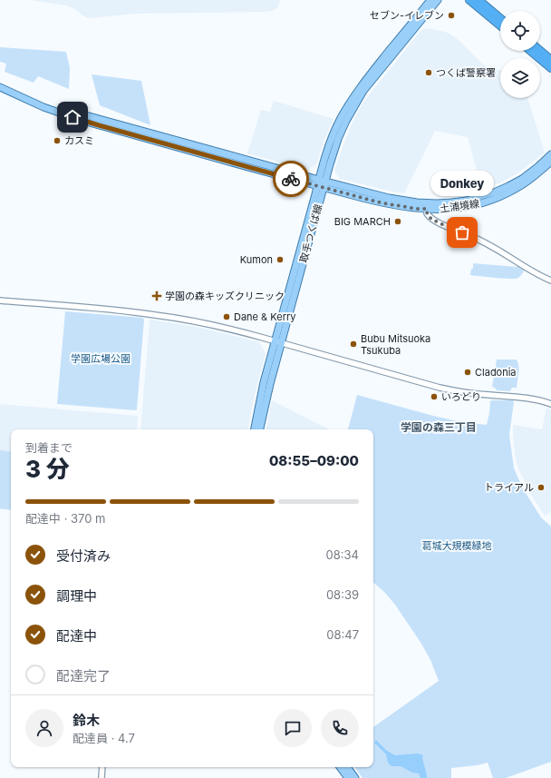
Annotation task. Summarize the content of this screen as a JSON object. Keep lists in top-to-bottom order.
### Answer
{
  "streets": {
    "main road": ["土浦境線", "取手つくば線"]
  },
  "crossings": [
    ["土浦境線", "取手つくば線"]
  ],
  "districts": ["学園の森三丁目"],
  "parks": ["学園広場公園", "葛城大規模緑地"],
  "places": {
    "other": [
      "セブン-イレブン",
      "つくば警察署",
      "カスミ",
      "BIG MARCH",
      "Donkey",
      "Kumon",
      "Dane & Kerry",
      "Bubu Mitsuoka Tsukuba",
      "Cladonia",
      "いろどり",
      "トライアル"
    ],
    "health": ["学園の森キッズクリニック"]
  },
  "page": {
    "bubble": "Donkey",
    "heading": ["3 分", "到着まで", "08:55–09:00"],
    "panel": ["鈴木", "配達員 · 4.7"],
    "bar": "配達中 · 370 m",
    "list": [
      ["受付済み", "08:34"],
      ["調理中", "08:39"],
      ["配達中", "08:47"],
      "配達完了"
    ]
  }
}
